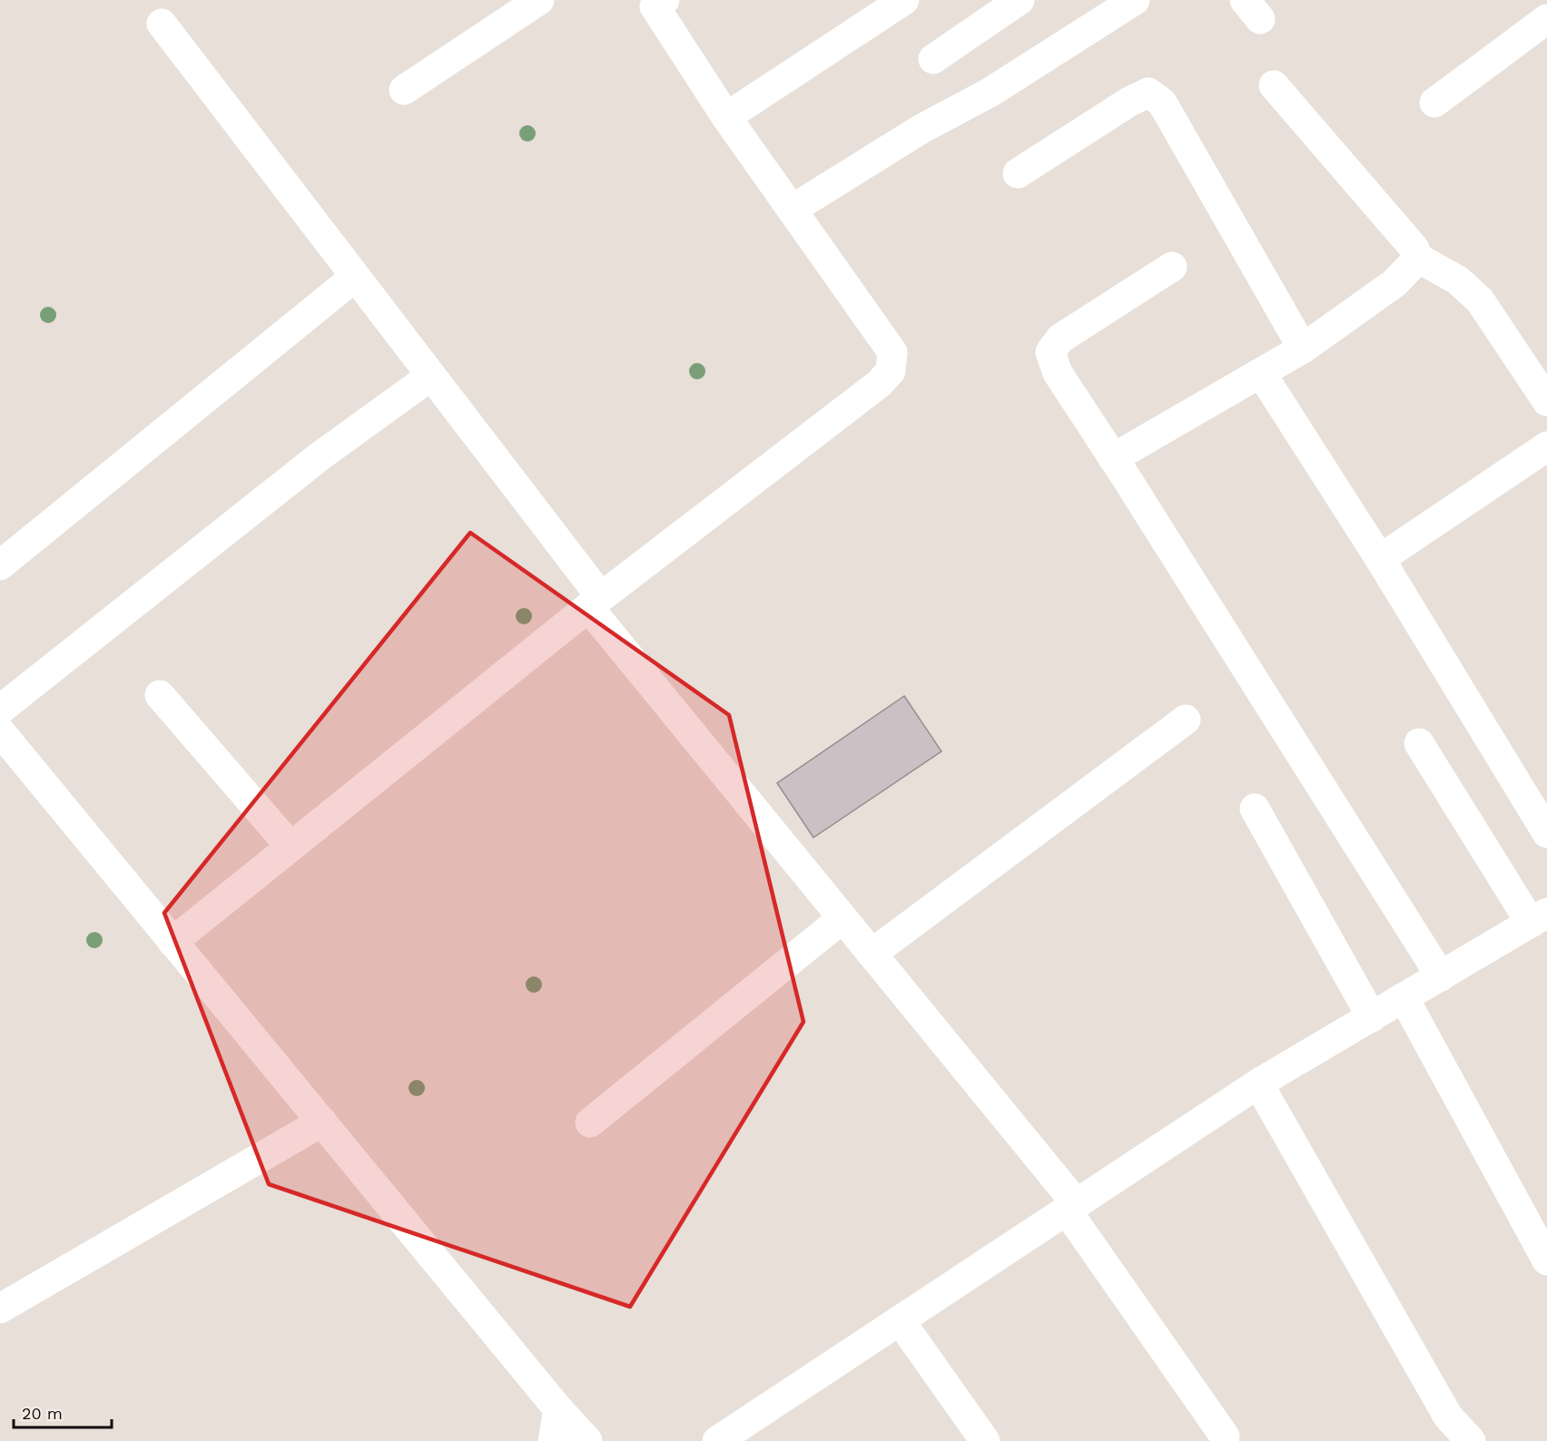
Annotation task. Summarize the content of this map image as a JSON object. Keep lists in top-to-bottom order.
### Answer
{
  "scale_bar": "20 m"
}
